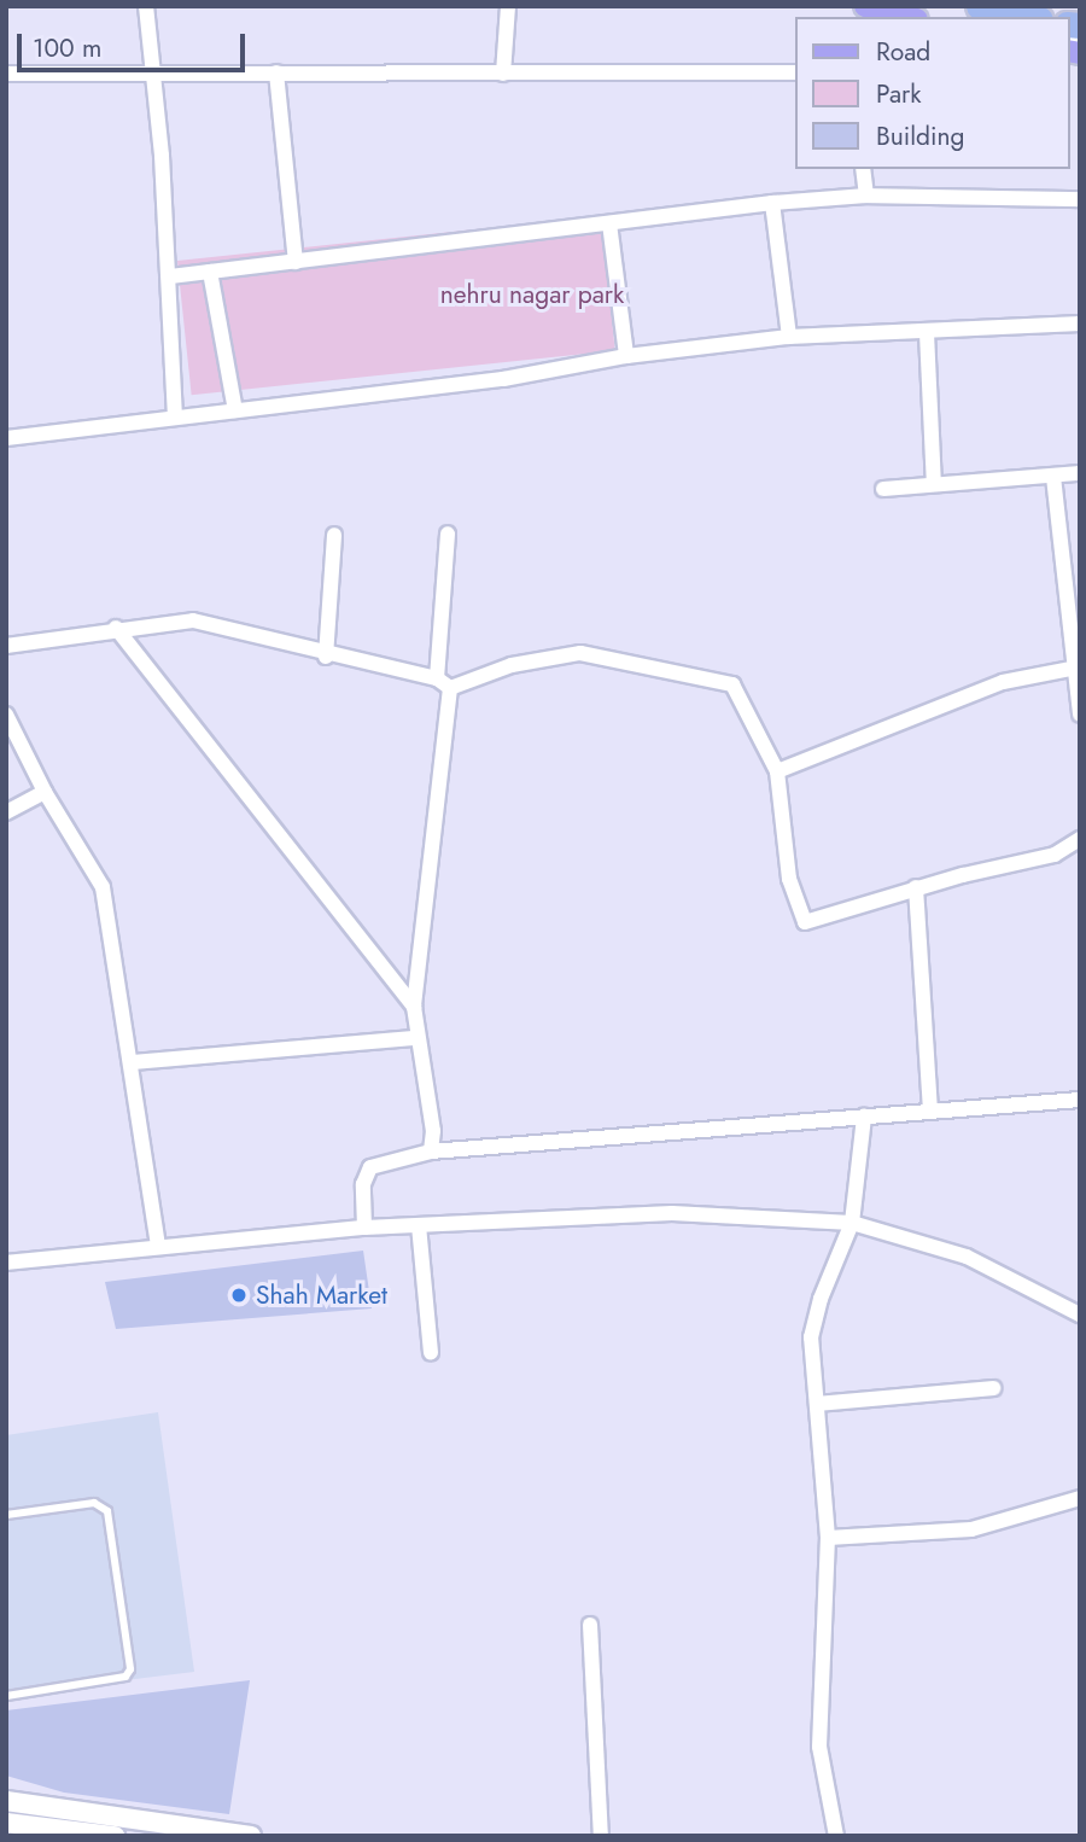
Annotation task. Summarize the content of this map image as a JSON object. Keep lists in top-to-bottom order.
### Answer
{
  "parks": ["nehru nagar park"],
  "places": ["Shah Market"],
  "legend": ["Road", "Park", "Building"],
  "scale_bar": "100 m"
}
